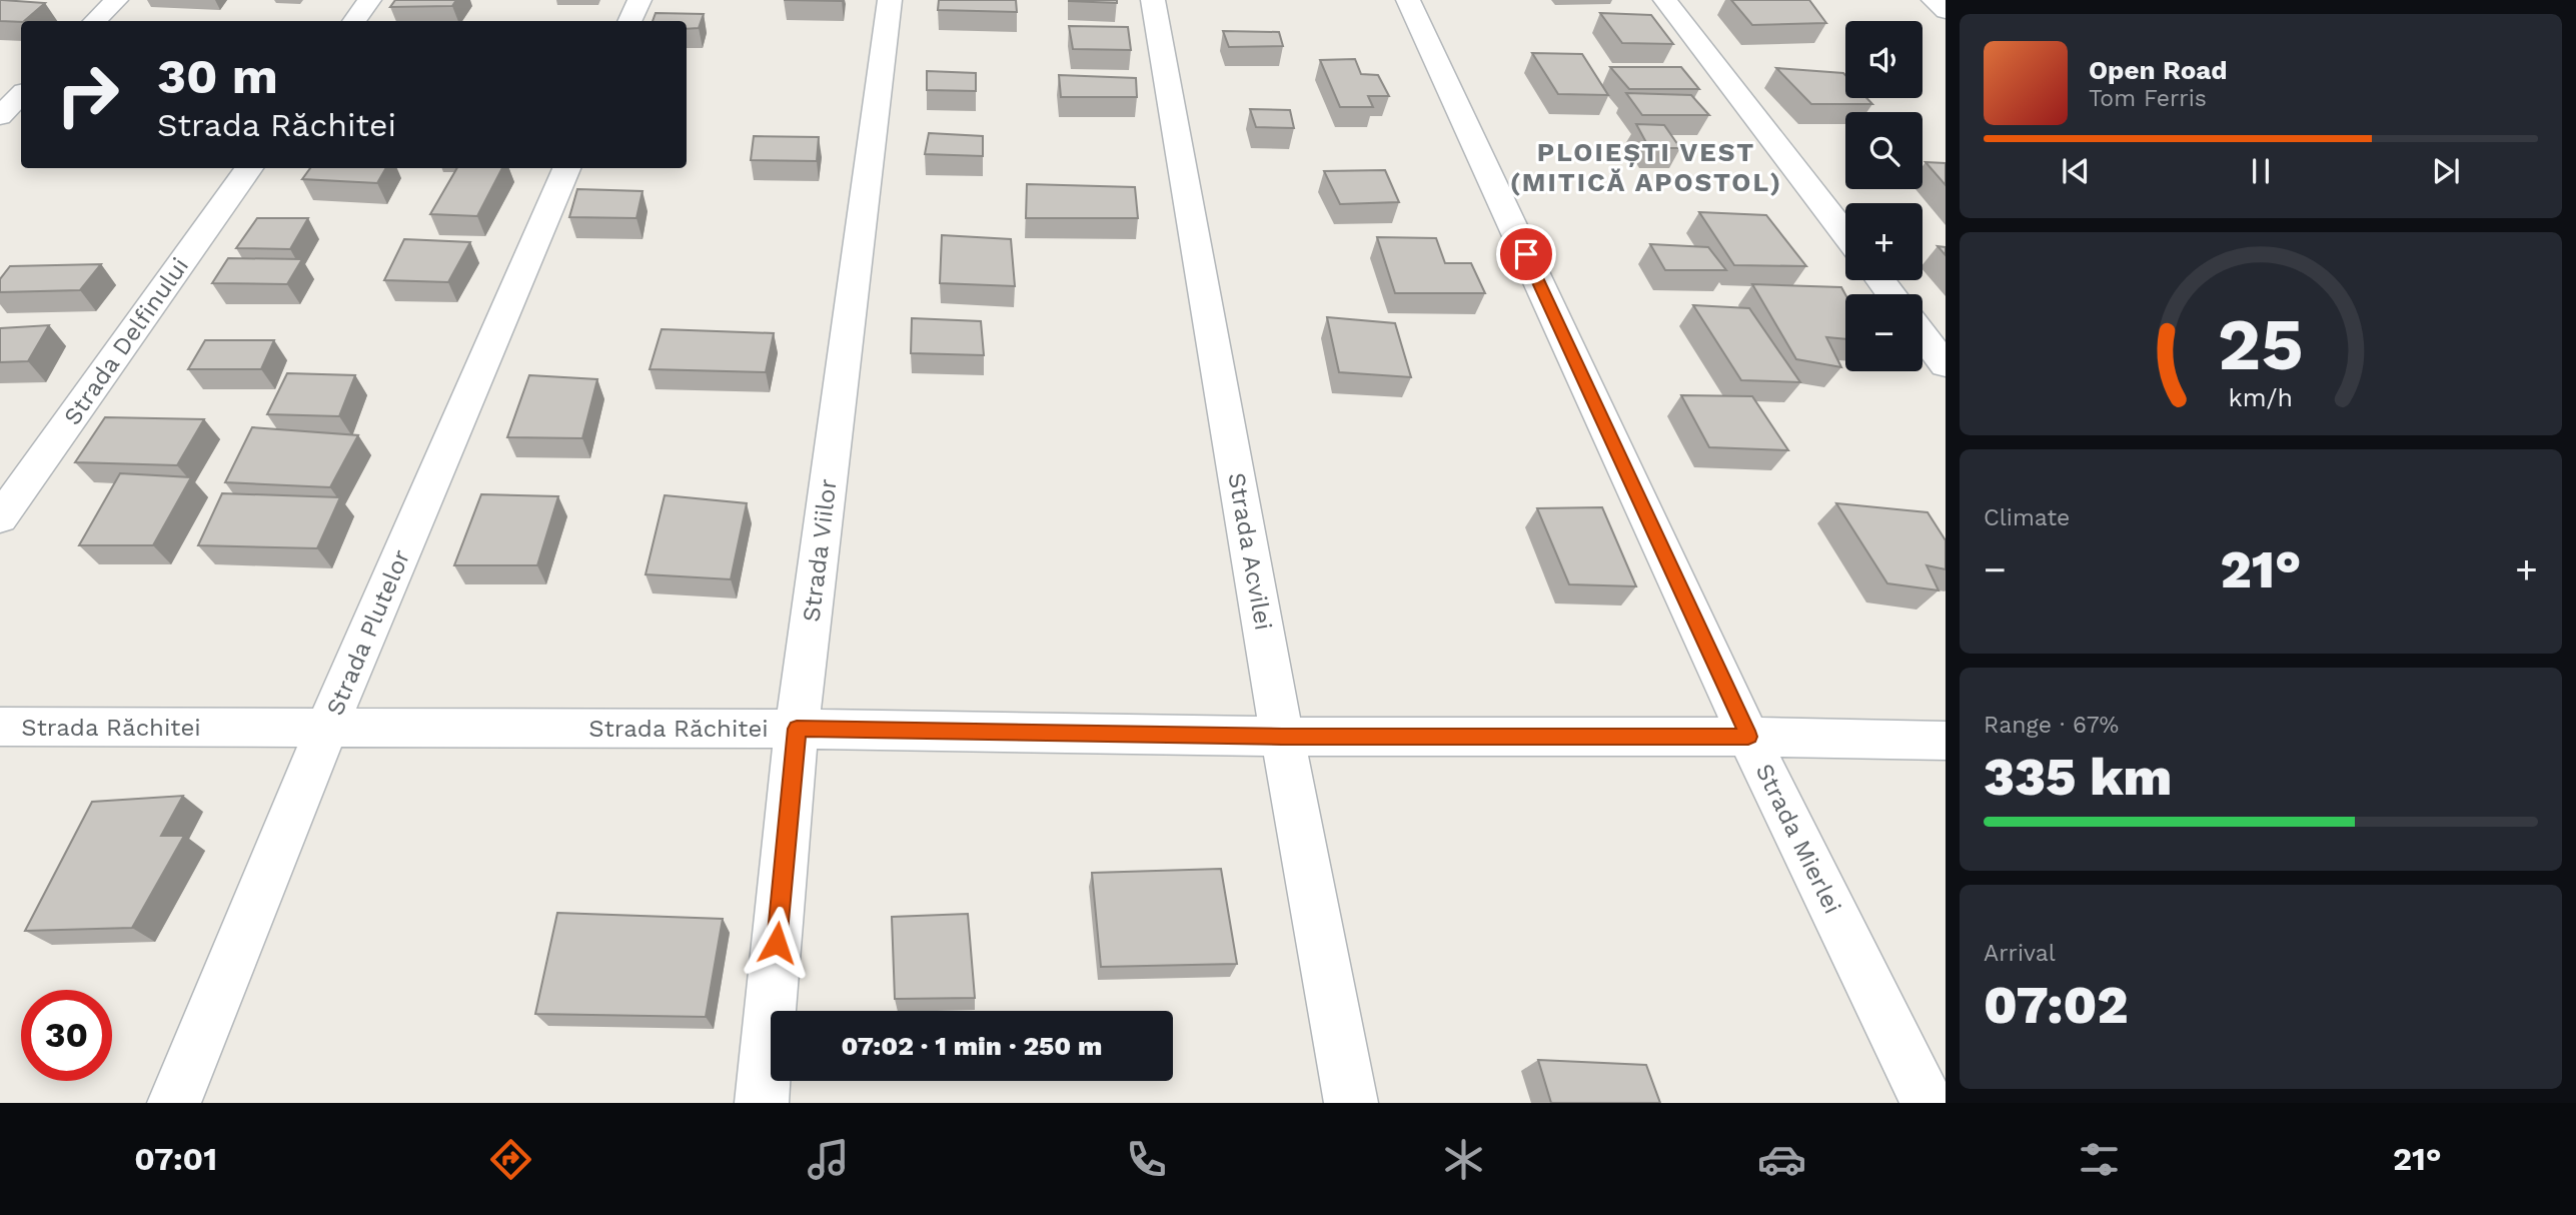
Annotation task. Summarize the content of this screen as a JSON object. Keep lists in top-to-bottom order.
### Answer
{
  "streets": {
    "street": [
      "Strada Delfinului",
      "Strada Viilor",
      "Strada Acvilei",
      "Strada Plutelor",
      "Strada Răchitei",
      "Strada Mierlei"
    ]
  },
  "crossings": [
    ["Strada Viilor", "Strada Răchitei"],
    ["Strada Acvilei", "Strada Răchitei"],
    ["Strada Plutelor", "Strada Răchitei"],
    ["Strada Răchitei", "Strada Mierlei"]
  ],
  "districts": ["PLOIEȘTI VEST (MITICĂ APOSTOL)"],
  "page": {
    "map_buttons": ["+", "−"],
    "turn": ["30 m", "Strada Răchitei"],
    "song": ["Open Road", "Tom Ferris"],
    "tile": [
      "Climate",
      ["Range · 67%", "335 km"],
      ["Arrival", "07:02"]
    ],
    "heat": ["−", "21°", "+"],
    "limit": "30",
    "trip": "07:02 · 1 min · 250 m",
    "tabs": ["07:01", "21°"],
    "gauge": ["25", "km/h"]
  }
}
